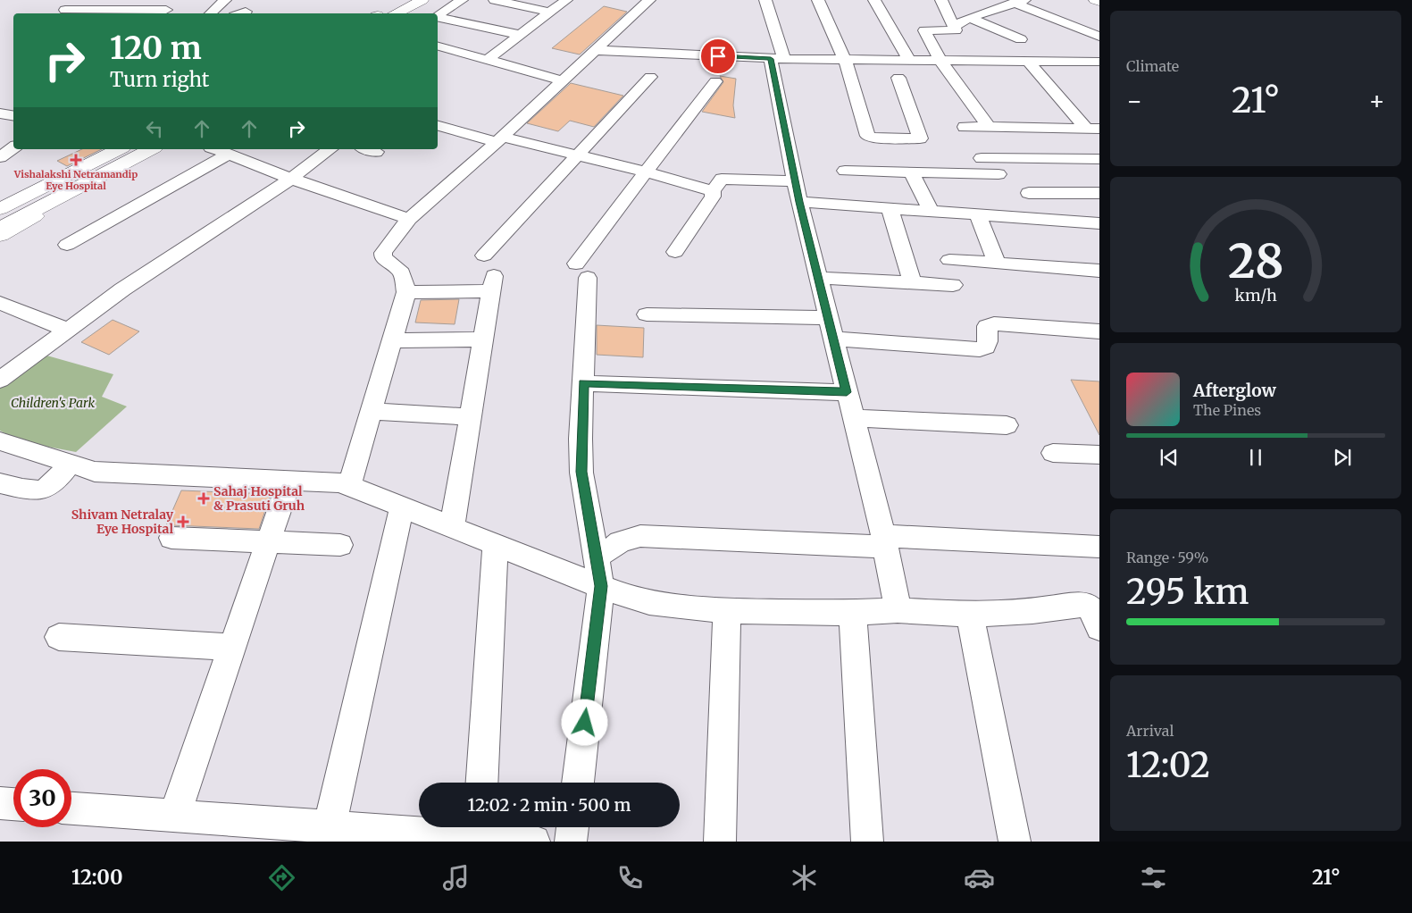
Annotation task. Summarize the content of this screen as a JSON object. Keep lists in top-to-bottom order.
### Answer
{
  "parks": ["Children's Park"],
  "places": {
    "health": ["Vishalakshi Netramandip Eye Hospital", "Sahaj Hospital & Prasuti Gruh", "Shivam Netralay Eye Hospital"]
  },
  "page": {
    "tile": [
      "Climate",
      ["Range · 59%", "295 km"],
      ["Arrival", "12:02"]
    ],
    "turn": ["120 m", "Turn right"],
    "heat": ["−", "21°", "+"],
    "song": ["Afterglow", "The Pines"],
    "limit": "30",
    "trip": "12:02 · 2 min · 500 m",
    "tabs": ["12:00", "21°"],
    "gauge": ["28", "km/h"]
  }
}
